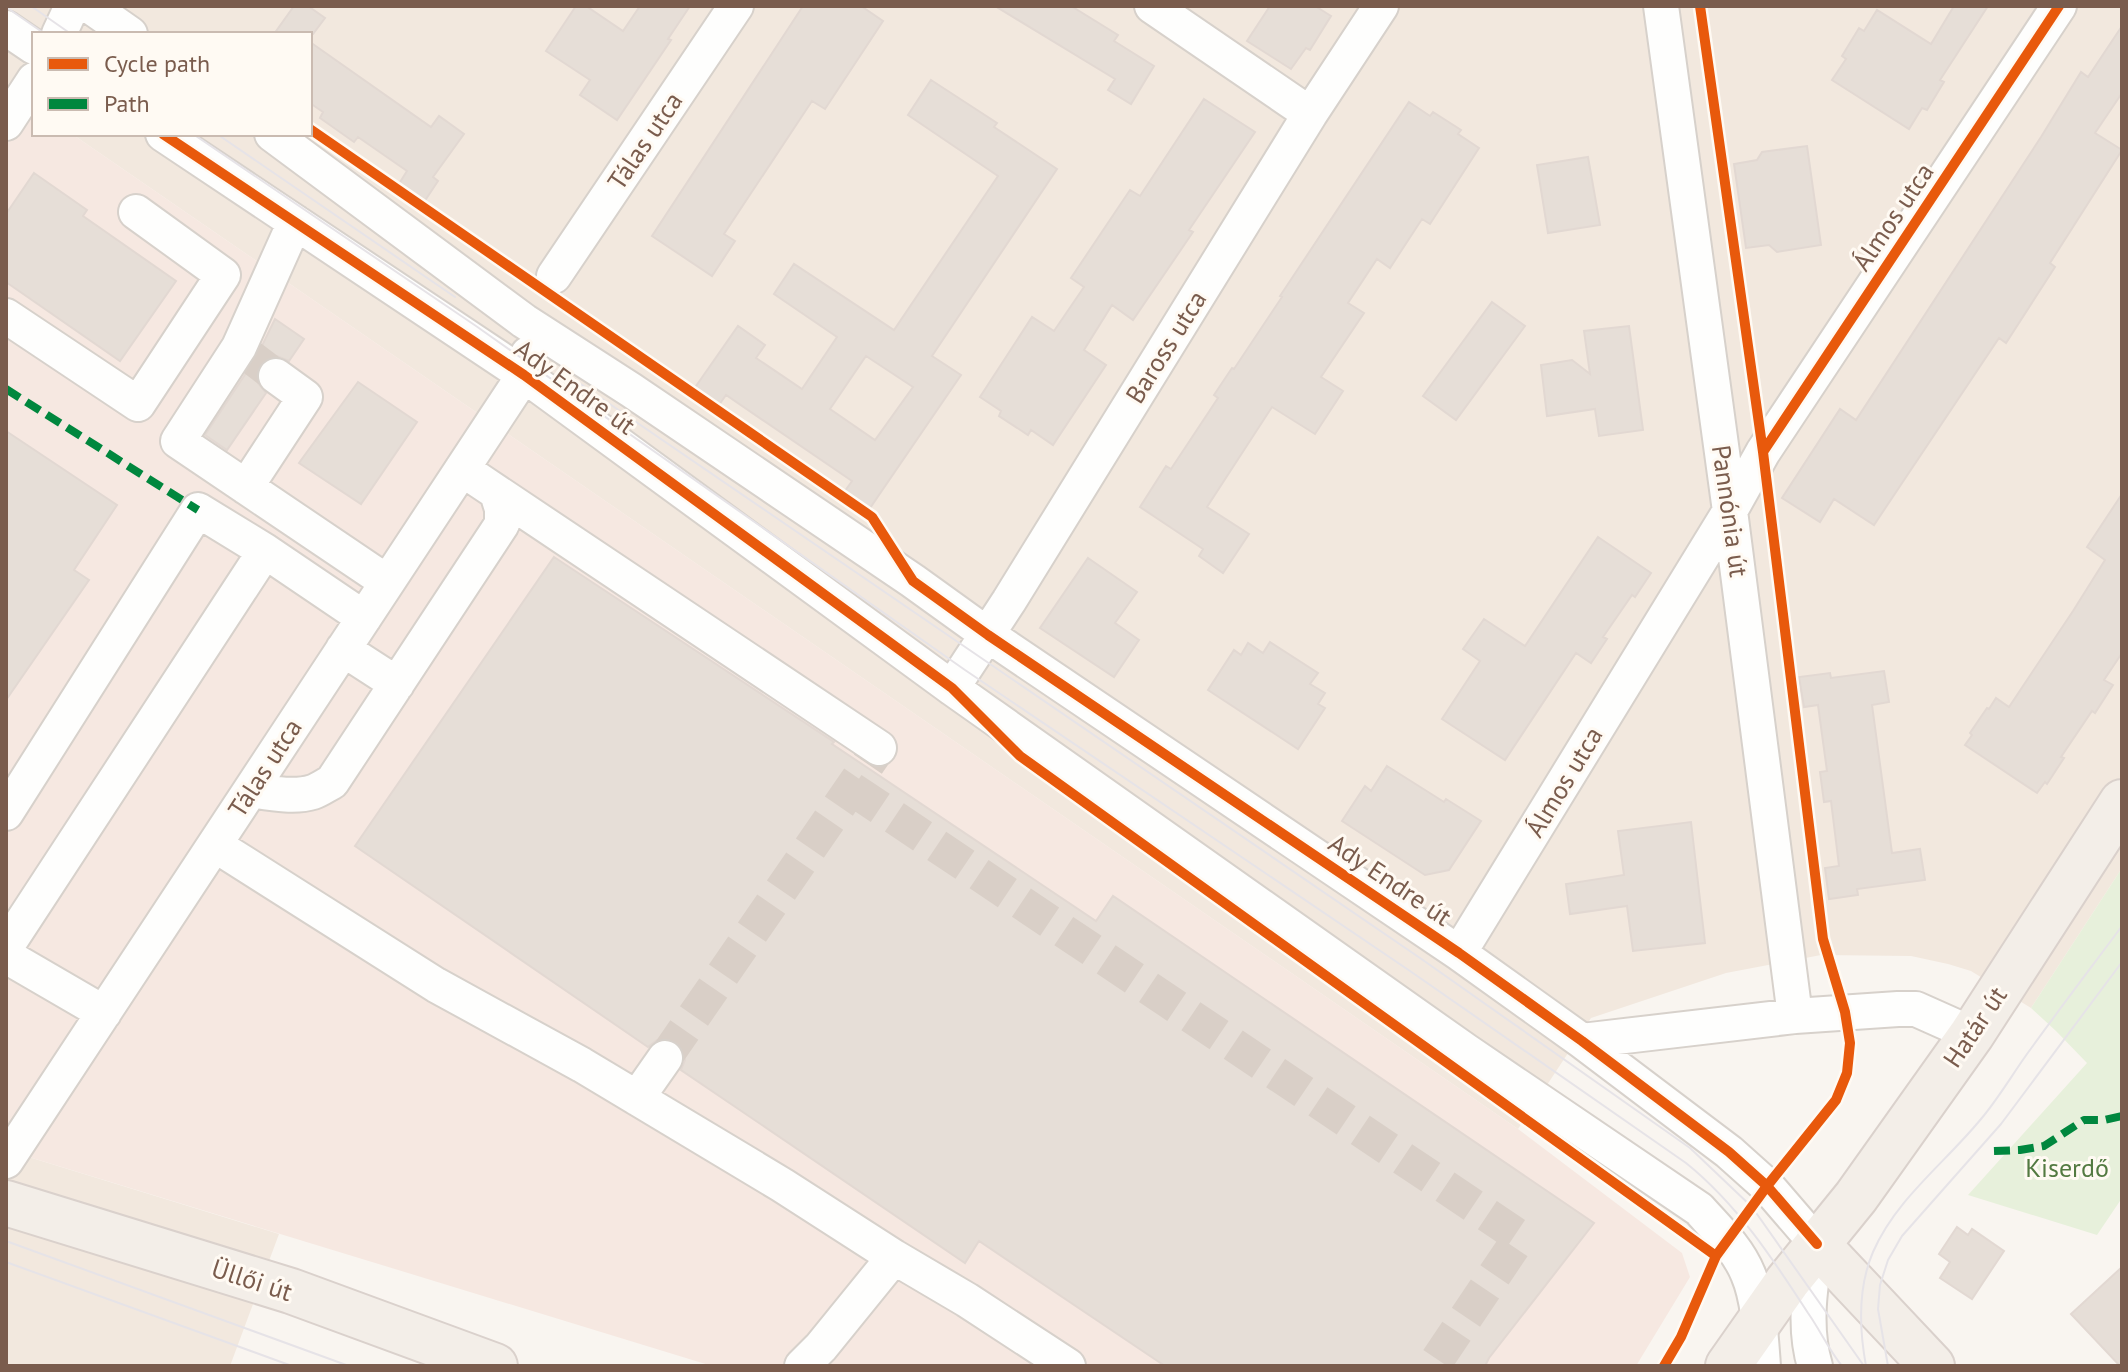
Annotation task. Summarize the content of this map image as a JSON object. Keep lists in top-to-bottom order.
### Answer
{
  "streets": {
    "main road": ["Határ út", "Üllői út"],
    "street": [
      "Tálas utca",
      "Álmos utca",
      "Baross utca",
      "Ady Endre út",
      "Pannónia út"
    ]
  },
  "crossings": [
    ["Tálas utca", "Ady Endre út"],
    ["Álmos utca", "Ady Endre út"],
    ["Álmos utca", "Pannónia út"],
    ["Baross utca", "Ady Endre út"],
    ["Ady Endre út", "Határ út"]
  ],
  "parks": ["Kiserdő"],
  "legend": ["Cycle path", "Path"]
}
